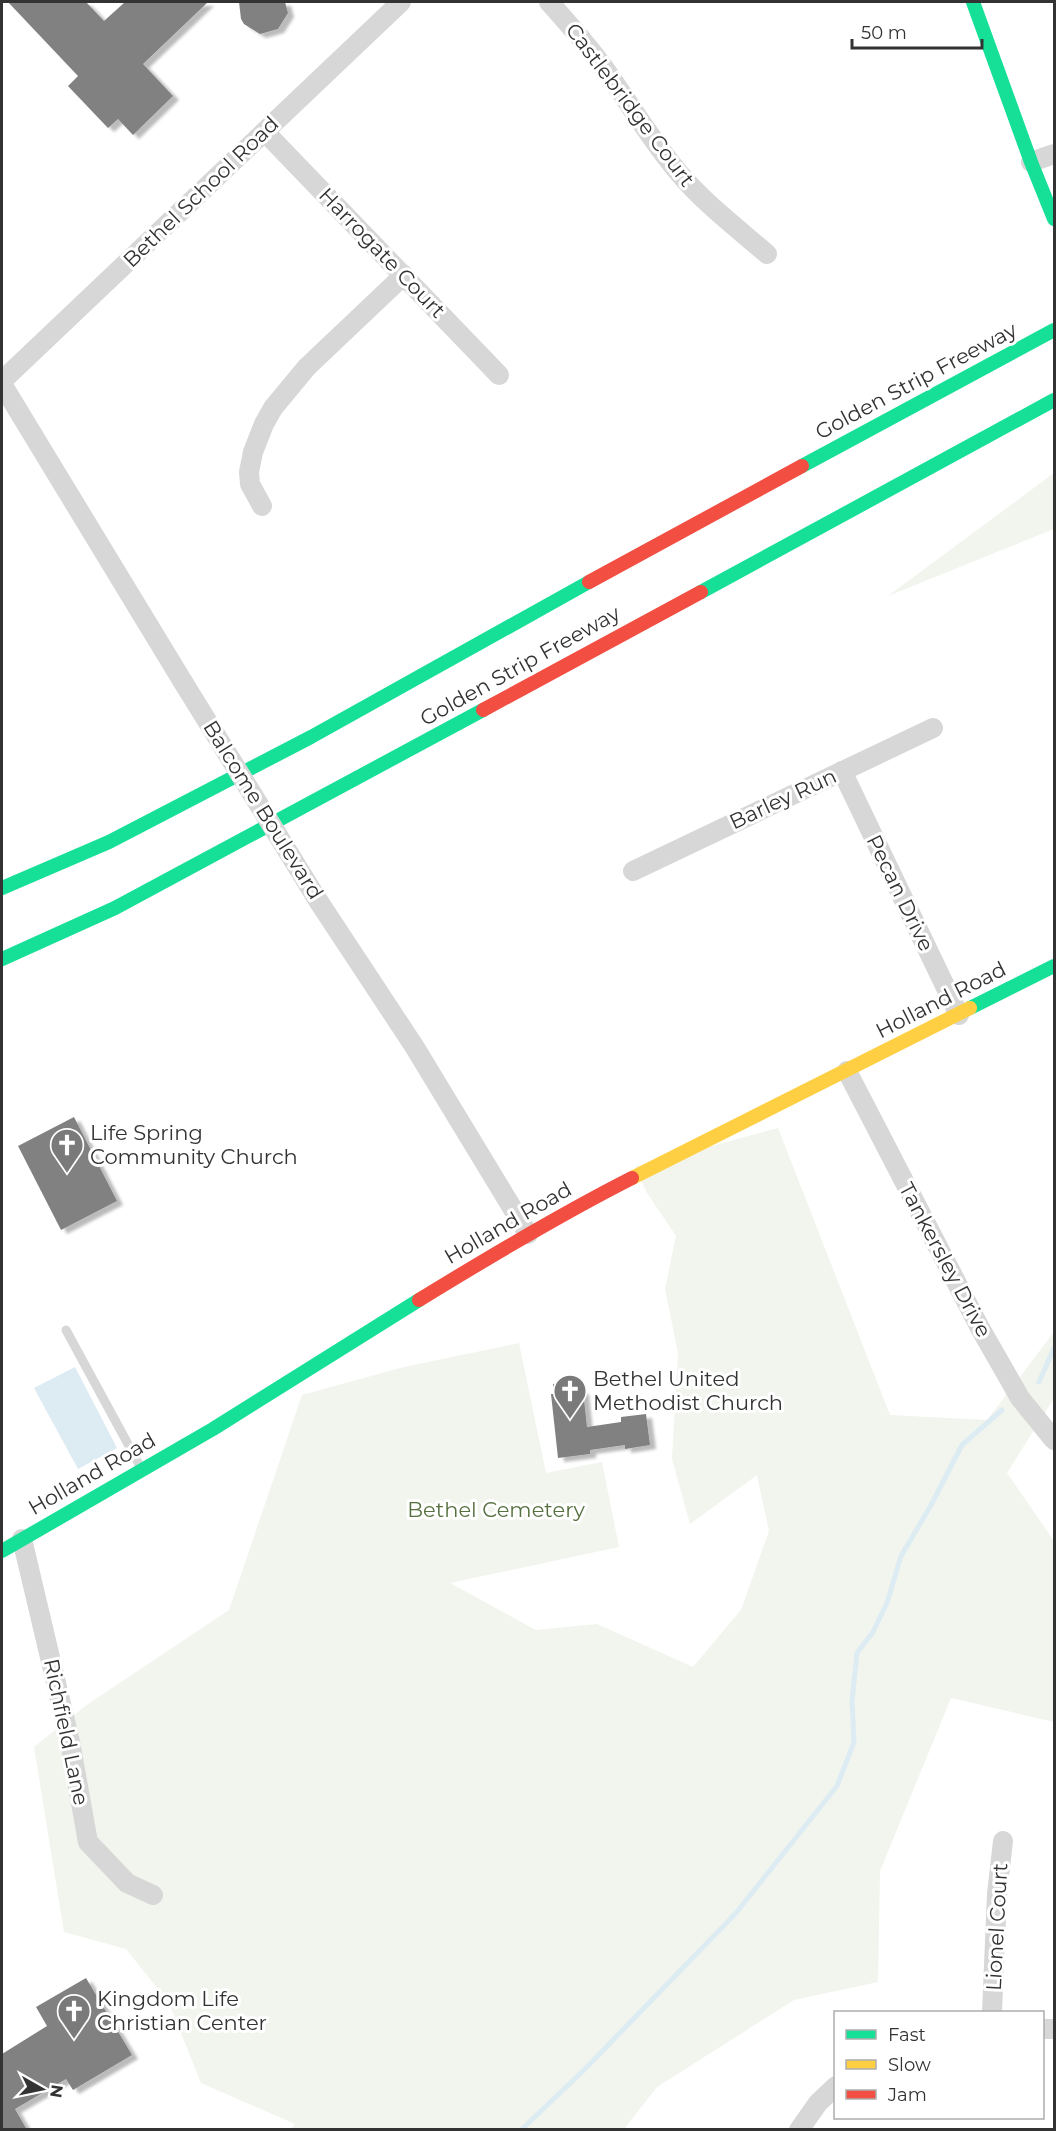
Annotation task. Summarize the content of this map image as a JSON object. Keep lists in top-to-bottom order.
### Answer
{
  "streets": {
    "main road": ["Golden Strip Freeway", "Holland Road"],
    "street": [
      "Castlebridge Court",
      "Bethel School Road",
      "Harrogate Court",
      "Barley Run",
      "Balcome Boulevard",
      "Pecan Drive",
      "Tankersley Drive",
      "Richfield Lane",
      "Lionel Court"
    ]
  },
  "crossings": [
    ["Bethel School Road", "Harrogate Court"],
    ["Bethel School Road", "Balcome Boulevard"],
    ["Barley Run", "Pecan Drive"],
    ["Balcome Boulevard", "Holland Road"],
    ["Pecan Drive", "Holland Road"],
    ["Holland Road", "Tankersley Drive"],
    ["Holland Road", "Richfield Lane"]
  ],
  "parks": ["Bethel Cemetery"],
  "places": {
    "church": ["Life Spring Community Church", "Bethel United Methodist Church", "Kingdom Life Christian Center"]
  },
  "legend": ["Fast", "Slow", "Jam"],
  "scale_bar": "50 m",
  "north": "right"
}
